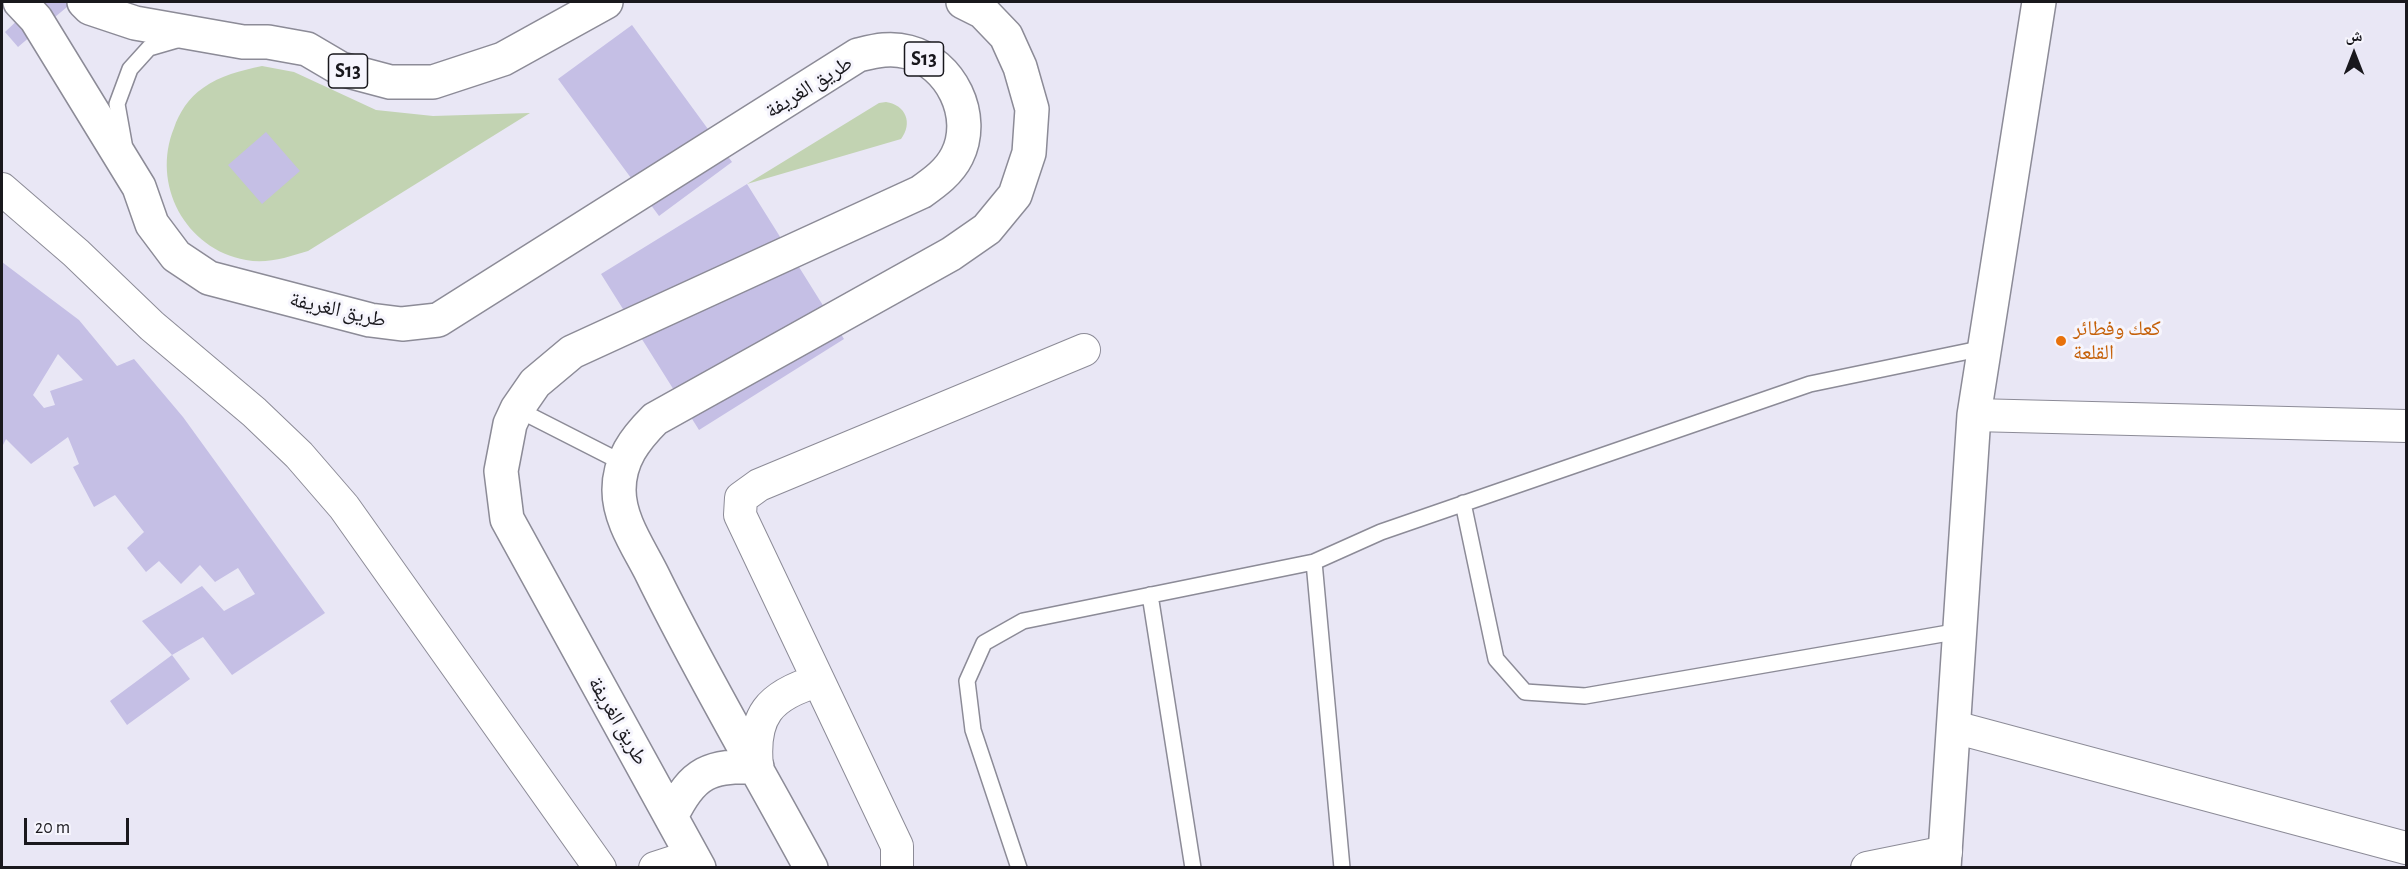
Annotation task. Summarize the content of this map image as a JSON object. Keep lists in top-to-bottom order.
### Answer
{
  "streets": {
    "main road": ["S13", "طريق الغريفة"]
  },
  "places": ["كعك وفطائر القلعة"],
  "scale_bar": "20 m",
  "north": "top"
}
